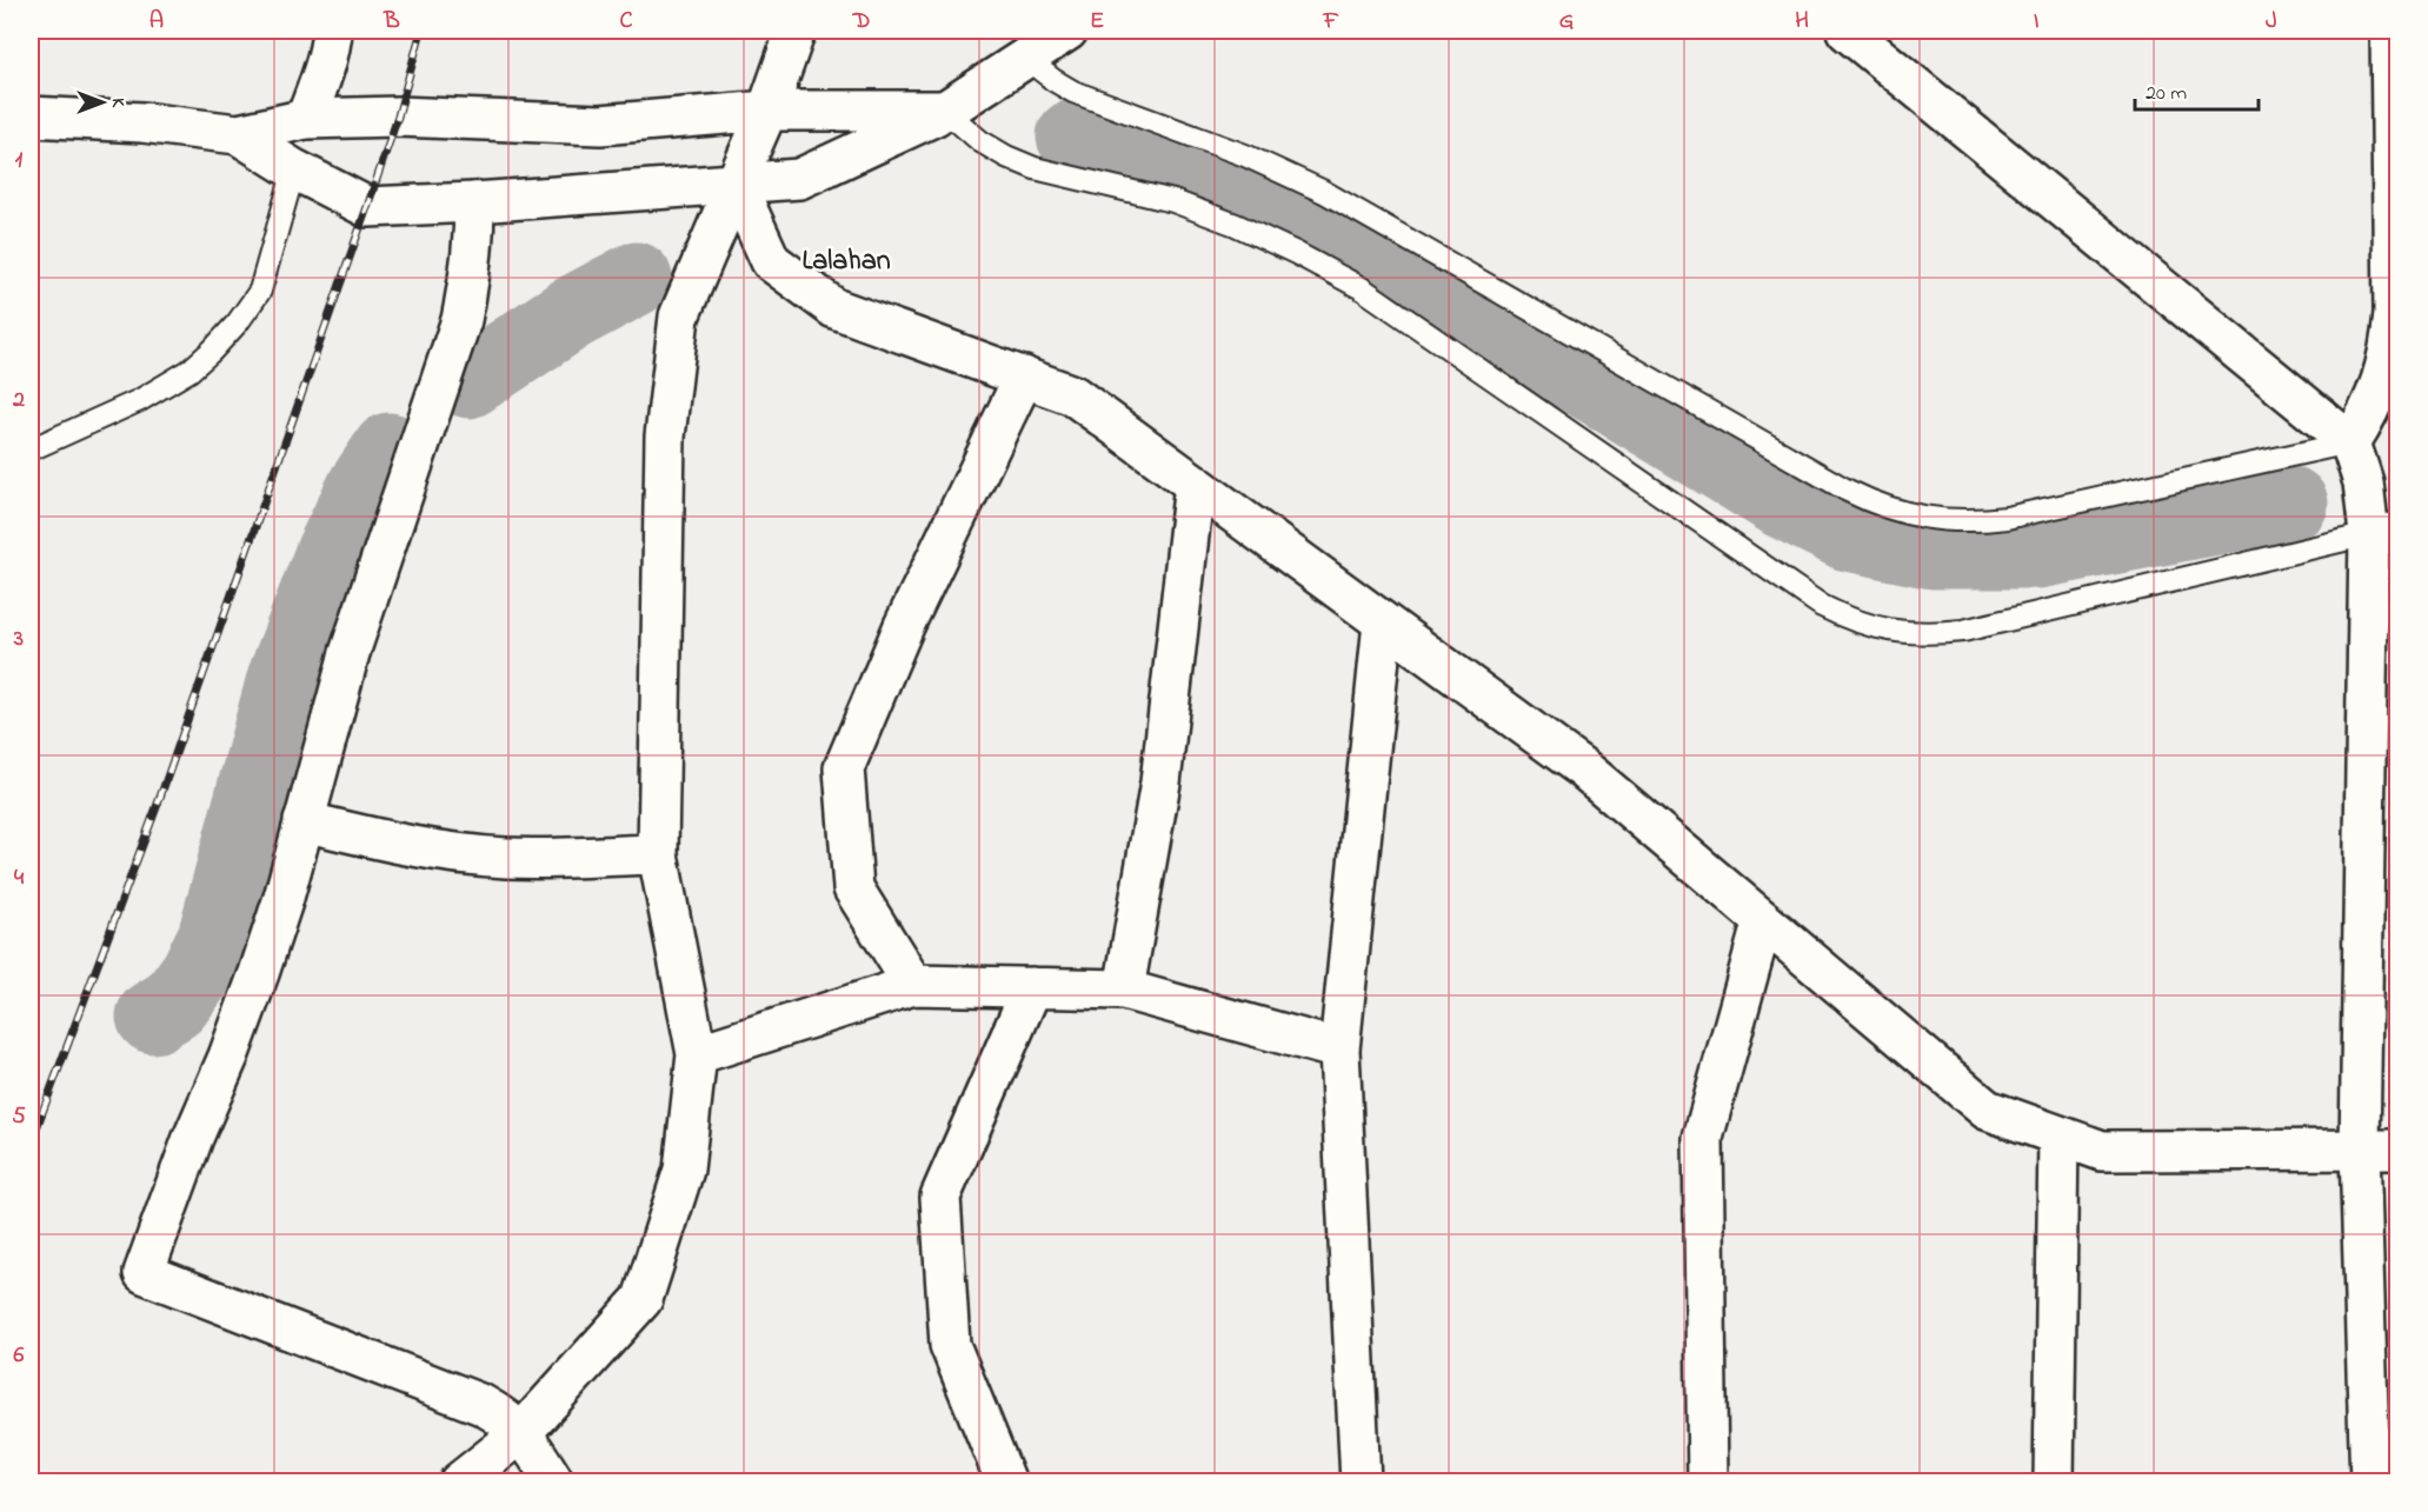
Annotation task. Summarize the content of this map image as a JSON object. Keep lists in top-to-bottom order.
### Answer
{
  "districts": ["Lalahan"],
  "scale_bar": "20 m",
  "north": "right",
  "grid": {
    "columns": [
      "A",
      "B",
      "C",
      "D",
      "E",
      "F",
      "G",
      "H",
      "I",
      "J"
    ],
    "rows": [
      "1",
      "2",
      "3",
      "4",
      "5",
      "6"
    ]
  }
}
